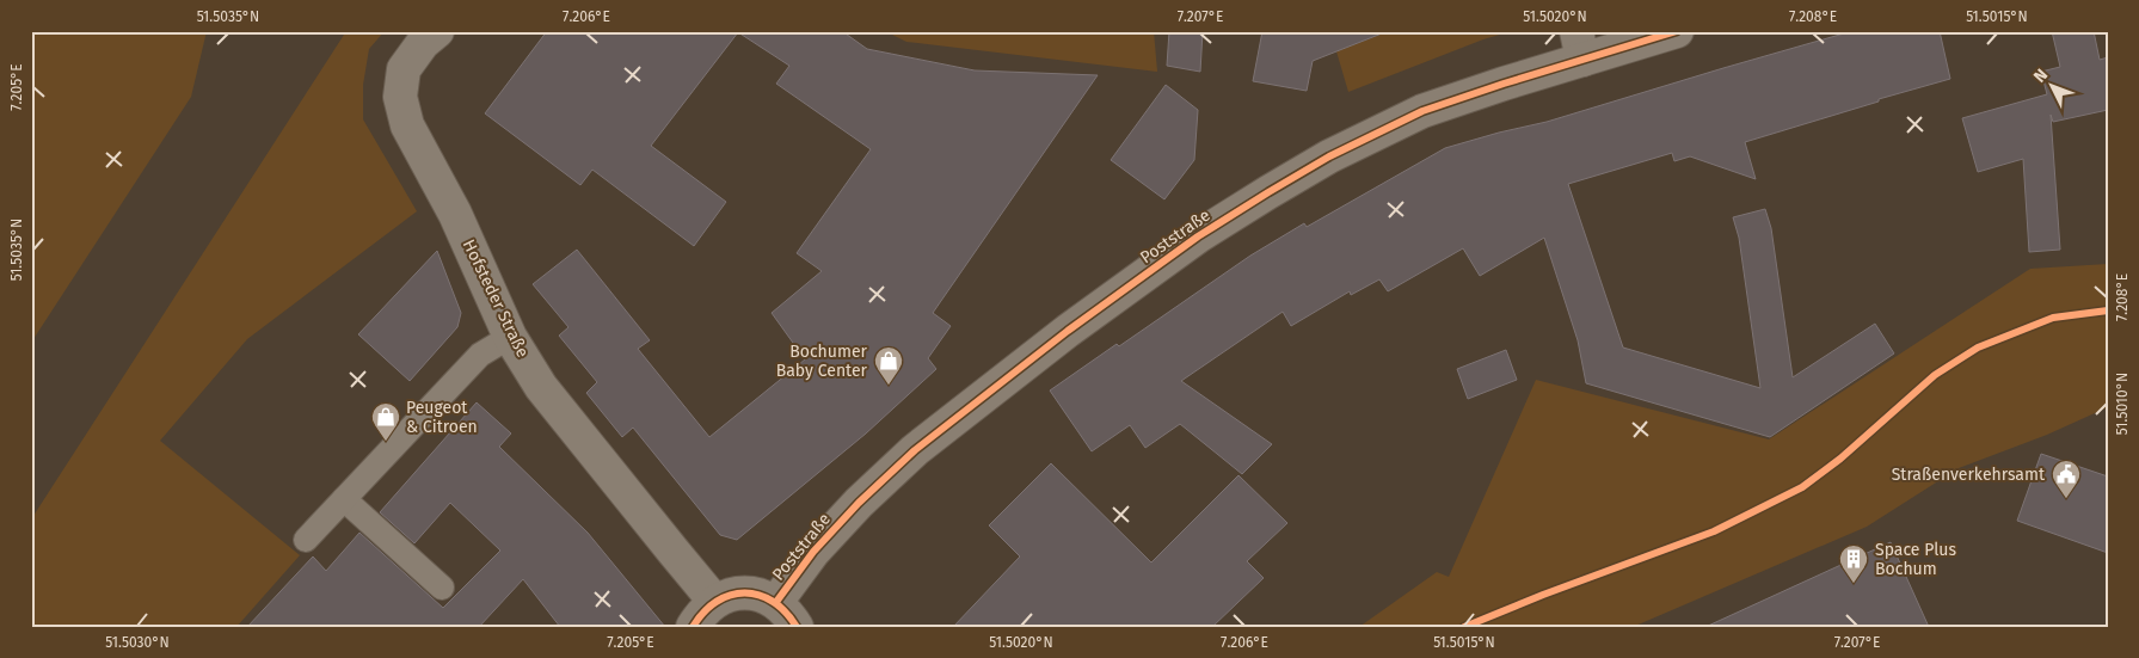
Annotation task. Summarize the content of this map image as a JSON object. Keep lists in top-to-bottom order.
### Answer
{
  "streets": {
    "street": ["Poststraße", "Hofsteder Straße"]
  },
  "places": {
    "shop": ["Bochumer Baby Center", "Peugeot & Citroen"],
    "public building": ["Straßenverkehrsamt"],
    "building": ["Space Plus Bochum"]
  },
  "north": "top left",
  "coordinates": [
    "51.5035°N",
    "7.206°E",
    "7.207°E",
    "51.5020°N",
    "7.208°E",
    "51.5015°N",
    "7.205°E",
    "51.5010°N",
    "51.5030°N"
  ]
}
